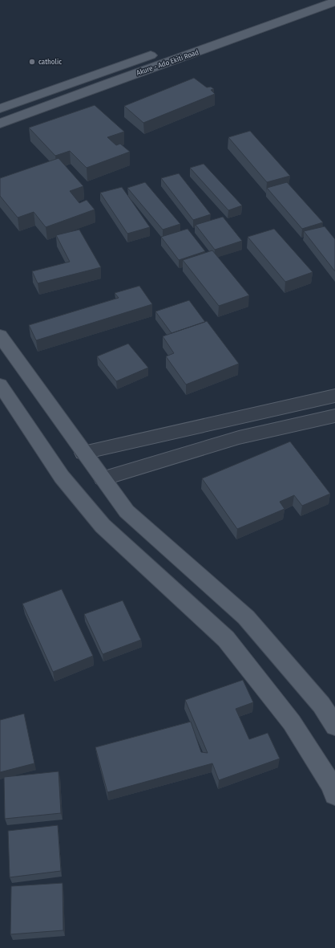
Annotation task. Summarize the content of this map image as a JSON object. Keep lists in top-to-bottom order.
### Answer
{
  "streets": {
    "main road": ["Akure - Ado Ekiti Road"]
  },
  "places": ["catholic"]
}
